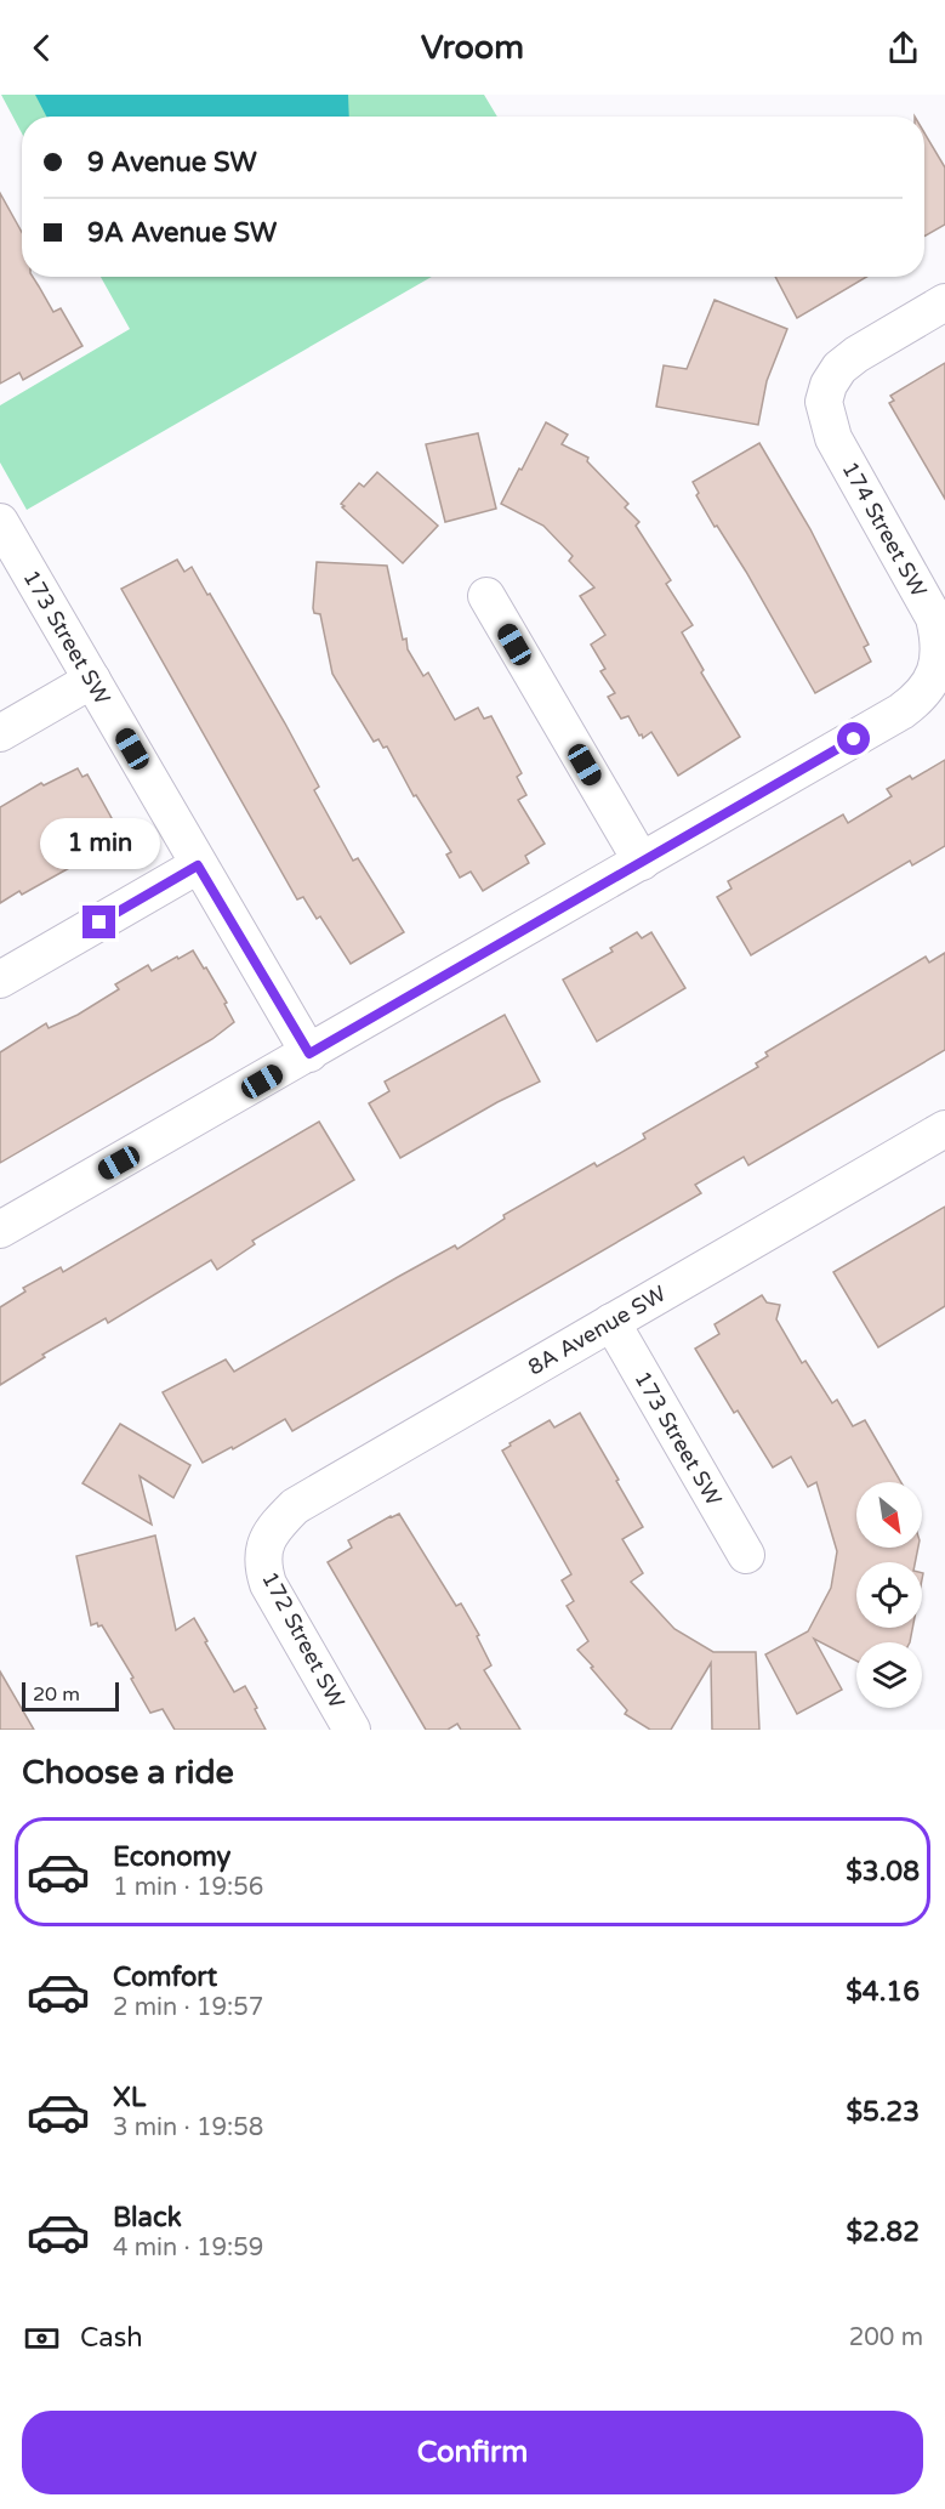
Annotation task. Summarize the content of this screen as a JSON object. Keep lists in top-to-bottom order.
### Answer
{
  "streets": {
    "street": [
      "174 Street SW",
      "173 Street SW",
      "8A Avenue SW",
      "172 Street SW"
    ]
  },
  "crossings": [
    ["173 Street SW", "8A Avenue SW"],
    ["8A Avenue SW", "172 Street SW"]
  ],
  "scale_bar": "20 m",
  "north": "bottom right",
  "page": {
    "header": "Vroom",
    "banner": ["9 Avenue SW", "9A Avenue SW"],
    "bubble": "1 min",
    "scale": "20 m",
    "heading": "Choose a ride",
    "list": [
      {
        "name": "Economy",
        "note": "1 min · 19:56",
        "value": "$3.08"
      },
      {
        "name": "Comfort",
        "note": "2 min · 19:57",
        "value": "$4.16"
      },
      {
        "name": "XL",
        "note": "3 min · 19:58",
        "value": "$5.23"
      },
      {
        "name": "Black",
        "note": "4 min · 19:59",
        "value": "$2.82"
      }
    ],
    "pay": ["Cash", "200 m"],
    "buttons": "Confirm"
  }
}
